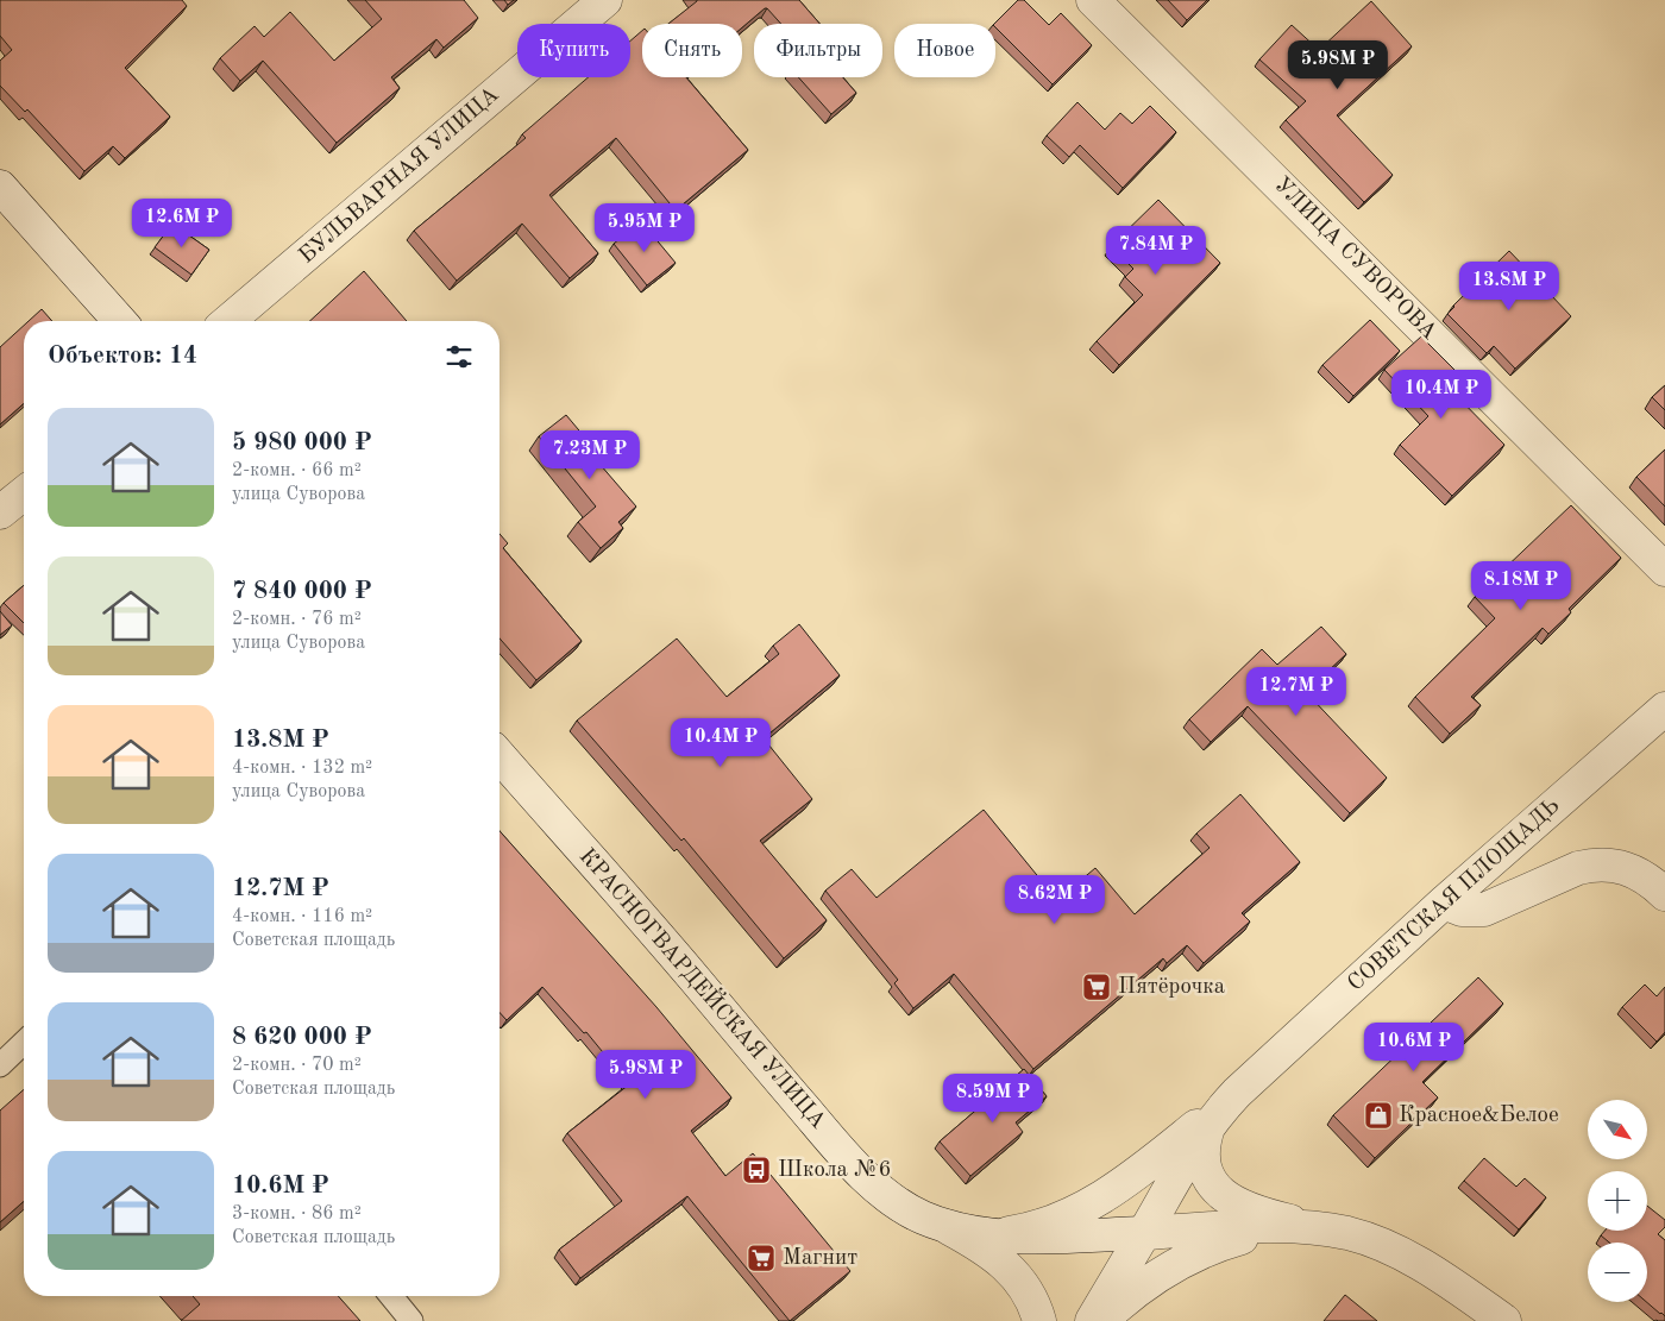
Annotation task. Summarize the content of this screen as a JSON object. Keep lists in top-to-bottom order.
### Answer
{
  "streets": {
    "street": [
      "БУЛЬВАРНАЯ УЛИЦА",
      "УЛИЦА СУВОРОВА",
      "СОВЕТСКАЯ ПЛОЩАДЬ",
      "КРАСНОГВАРДЕЙСКАЯ УЛИЦА"
    ]
  },
  "crossings": [
    ["СОВЕТСКАЯ ПЛОЩАДЬ", "КРАСНОГВАРДЕЙСКАЯ УЛИЦА"]
  ],
  "places": {
    "supermarket": ["Пятёрочка", "Магнит"],
    "shop": ["Красное&Белое"],
    "bus stop": ["Школа №6"]
  },
  "north": "bottom right",
  "page": {
    "chip": [
      "Купить",
      "Снять",
      "Фильтры",
      "Новое"
    ],
    "price": [
      "5.98M ₽",
      "12.6M ₽",
      "5.95M ₽",
      "7.84M ₽",
      "13.8M ₽",
      "10.4M ₽",
      "7.23M ₽",
      "8.18M ₽",
      "12.7M ₽",
      "10.4M ₽",
      "8.62M ₽",
      "10.6M ₽",
      "5.98M ₽",
      "8.59M ₽"
    ],
    "heading": "Объектов: 14",
    "list": [
      {
        "name": "5 980 000 ₽",
        "note": "2-комн. · 66 m² · улица Суворова"
      },
      {
        "name": "7 840 000 ₽",
        "note": "2-комн. · 76 m² · улица Суворова"
      },
      {
        "name": "13.8M ₽",
        "note": "4-комн. · 132 m² · улица Суворова"
      },
      {
        "name": "12.7M ₽",
        "note": "4-комн. · 116 m² · Советская площадь"
      },
      {
        "name": "8 620 000 ₽",
        "note": "2-комн. · 70 m² · Советская площадь"
      },
      {
        "name": "10.6M ₽",
        "note": "3-комн. · 86 m² · Советская площадь"
      }
    ],
    "map_buttons": ["+", "−"]
  }
}
